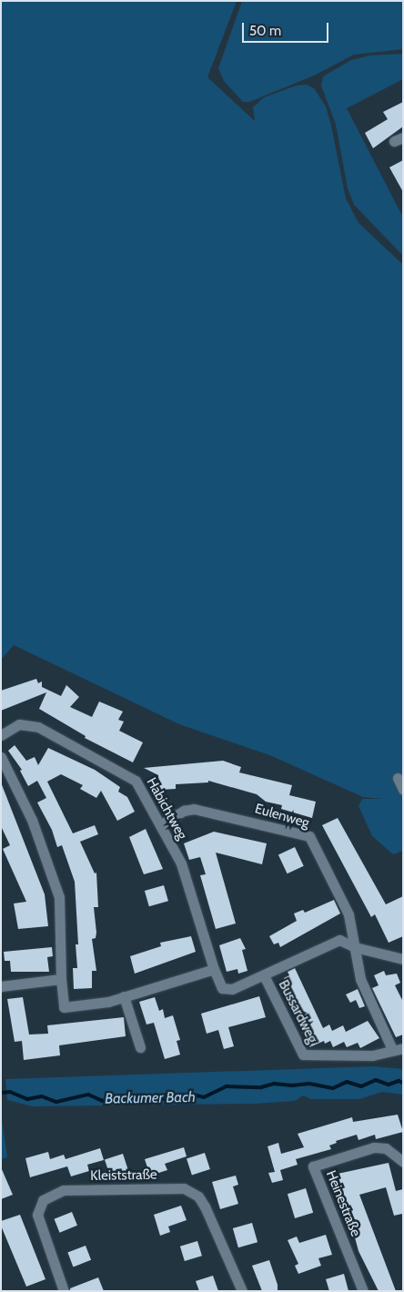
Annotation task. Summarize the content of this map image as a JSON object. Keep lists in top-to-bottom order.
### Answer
{
  "streets": {
    "street": [
      "Habichtweg",
      "Eulenweg",
      "Bussardweg",
      "Kleiststraße",
      "Heinestraße"
    ]
  },
  "crossings": [
    ["Habichtweg", "Eulenweg"],
    ["Habichtweg", "Bussardweg"],
    ["Eulenweg", "Bussardweg"]
  ],
  "water": ["Backumer Bach"],
  "scale_bar": "50 m"
}
